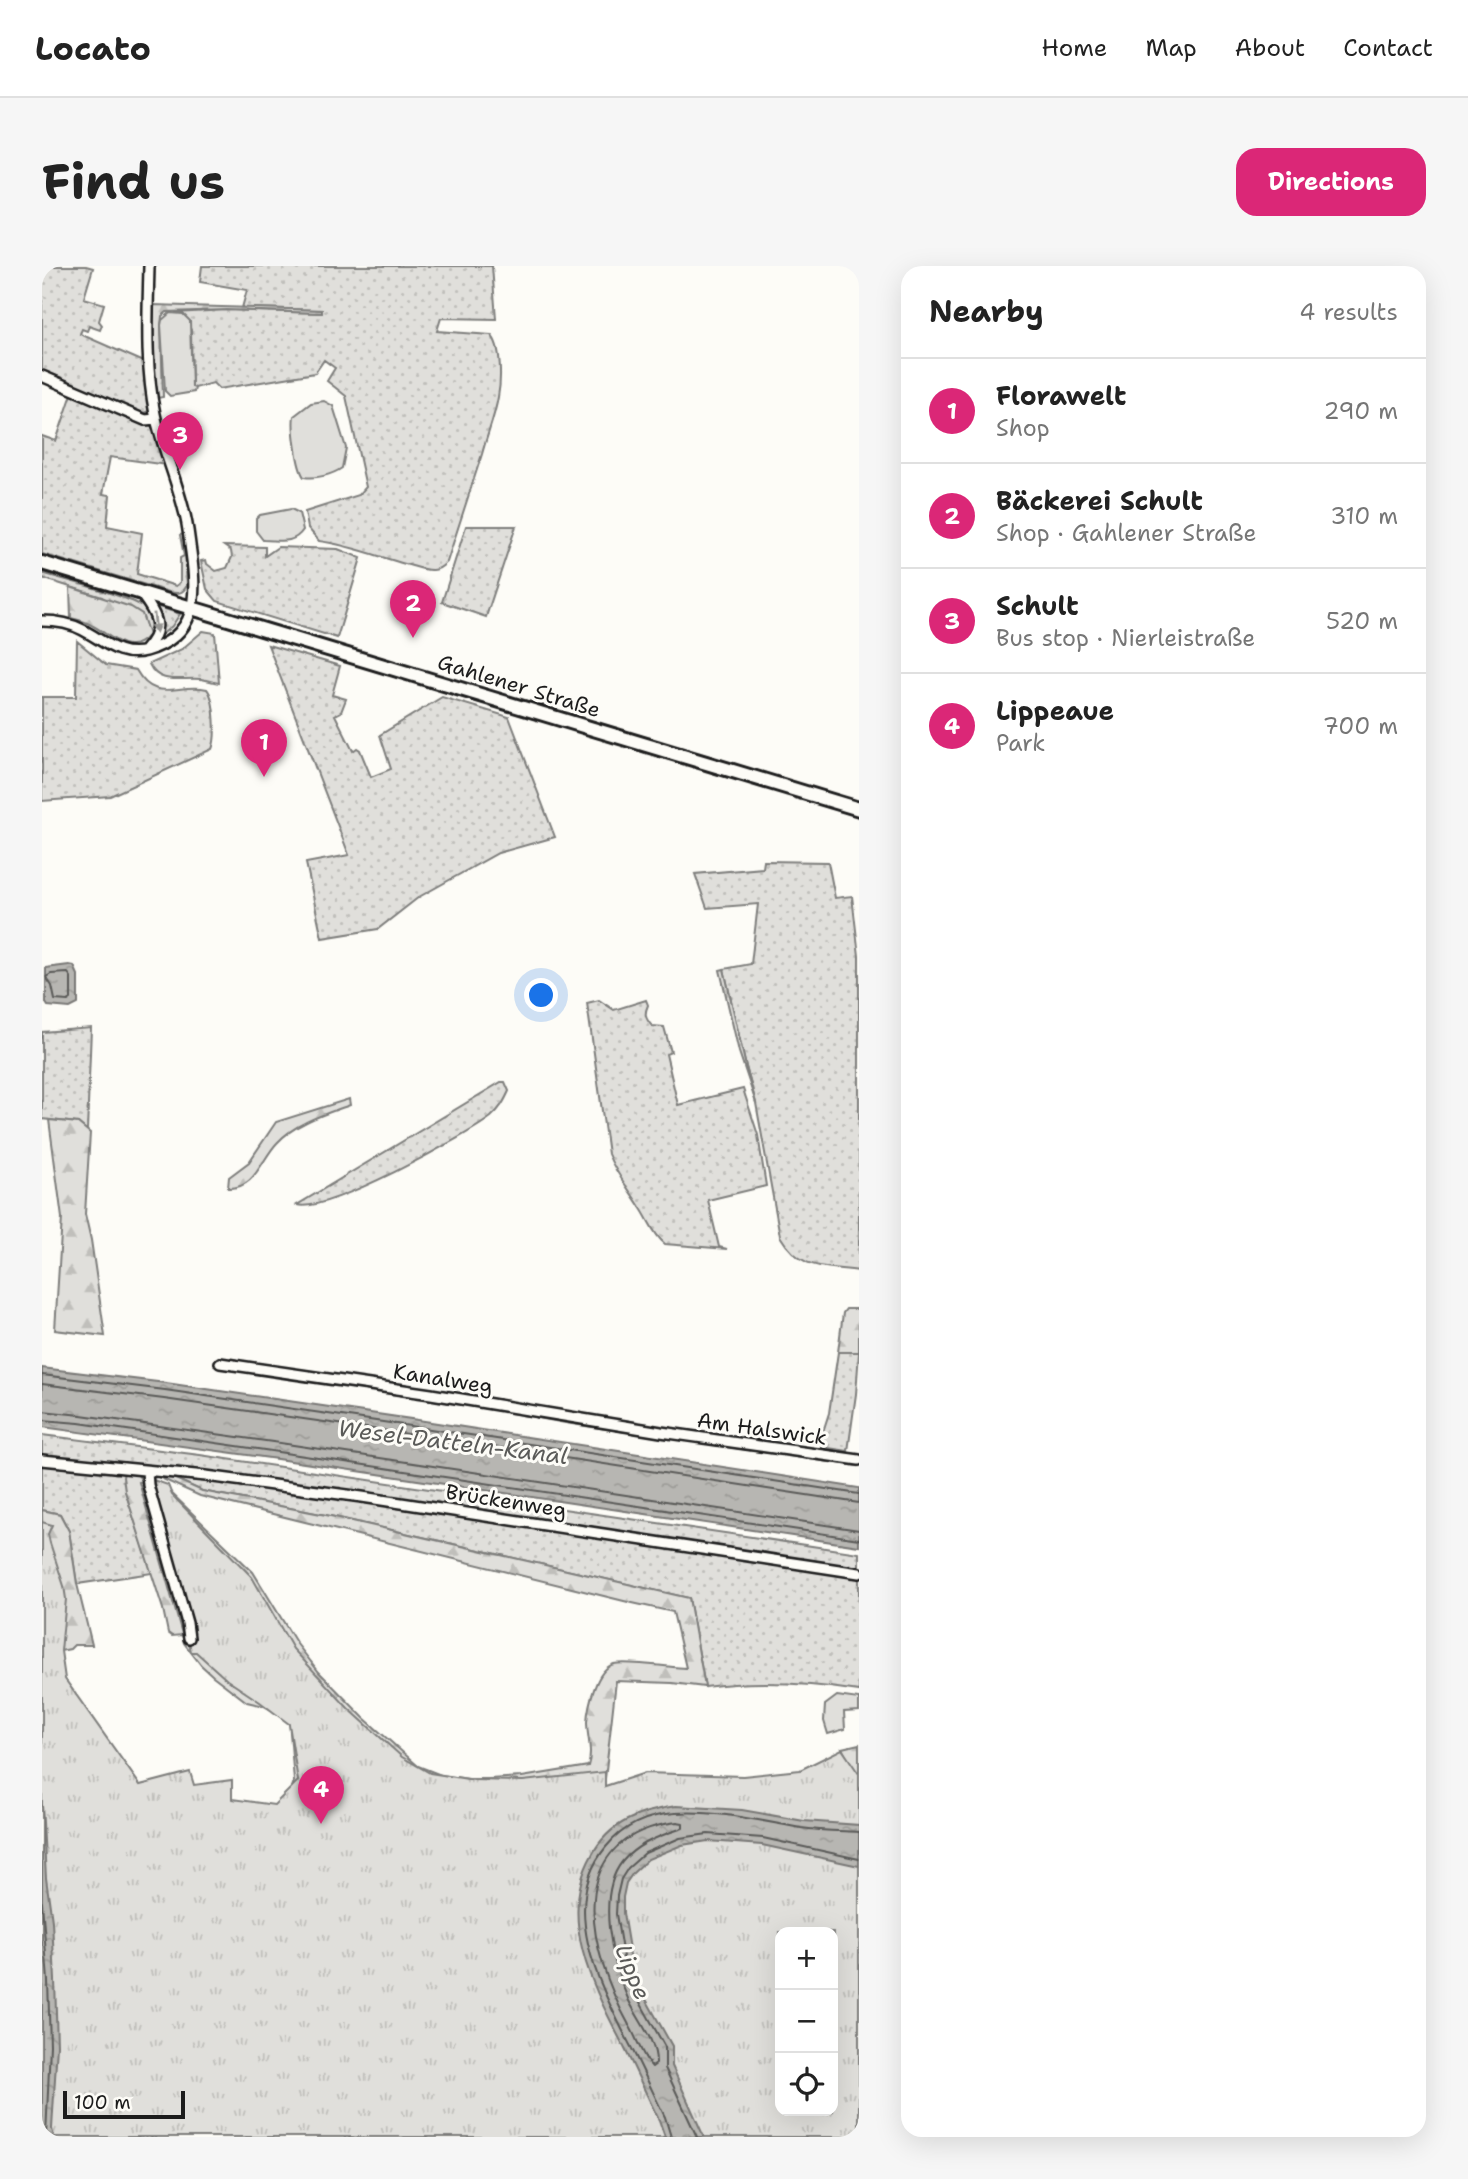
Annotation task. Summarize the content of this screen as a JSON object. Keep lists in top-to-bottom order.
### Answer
{
  "streets": {
    "main road": ["Gahlener Straße"],
    "street": ["Kanalweg", "Am Halswick", "Brückenweg"]
  },
  "crossings": [
    ["Kanalweg", "Am Halswick"]
  ],
  "water": ["Wesel-Datteln-Kanal", "Lippe"],
  "scale_bar": "100 m",
  "page": {
    "header": "Locato",
    "nav": [
      "Home",
      "Map",
      "About",
      "Contact"
    ],
    "buttons": "Directions",
    "title": "Find us",
    "heading": ["Nearby", "4 results"],
    "list": [
      {
        "mark": "1",
        "name": "Florawelt",
        "note": "Shop",
        "value": "290 m"
      },
      {
        "mark": "2",
        "name": "Bäckerei Schult",
        "note": "Shop · Gahlener Straße",
        "value": "310 m"
      },
      {
        "mark": "3",
        "name": "Schult",
        "note": "Bus stop · Nierleistraße",
        "value": "520 m"
      },
      {
        "mark": "4",
        "name": "Lippeaue",
        "note": "Park",
        "value": "700 m"
      }
    ],
    "pins": [
      "3",
      "2",
      "1",
      "4"
    ],
    "map_buttons": ["+", "−"],
    "scale": "100 m"
  }
}
